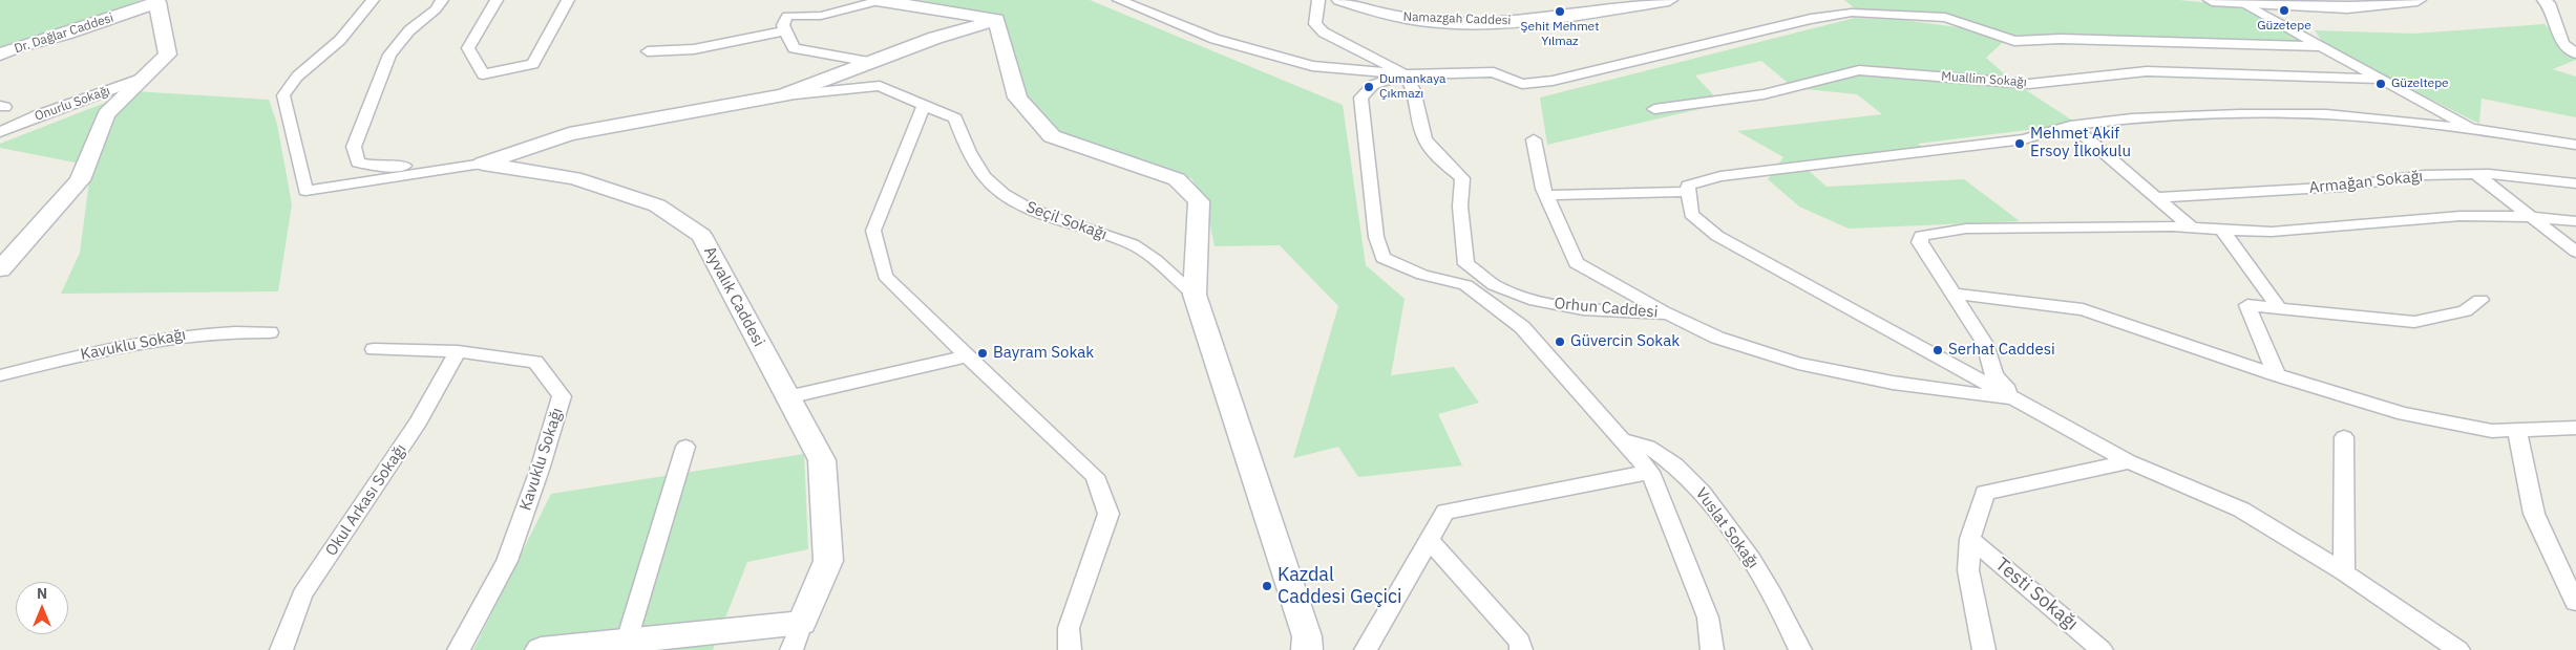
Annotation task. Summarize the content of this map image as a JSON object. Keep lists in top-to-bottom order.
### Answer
{
  "streets": {
    "street": [
      "Namazgah Caddesi",
      "Dr. Dağlar Caddesi",
      "Muallim Sokağı",
      "Onurlu Sokağı",
      "Armağan Sokağı",
      "Seçil Sokağı",
      "Ayvalık Caddesi",
      "Orhun Caddesi",
      "Kavuklu Sokağı",
      "Okul Arkası Sokağı",
      "Vuslat Sokağı",
      "Testi Sokağı"
    ]
  },
  "crossings": [
    ["Kavuklu Sokağı", "Okul Arkası Sokağı"]
  ],
  "places": [
    "Güzetepe",
    "Şehit Mehmet Yılmaz",
    "Güzeltepe",
    "Dumankaya Çıkmazı",
    "Mehmet Akif Ersoy İlkokulu",
    "Güvercin Sokak",
    "Serhat Caddesi",
    "Bayram Sokak",
    "Kazdal Caddesi Geçici"
  ],
  "north": "top"
}
